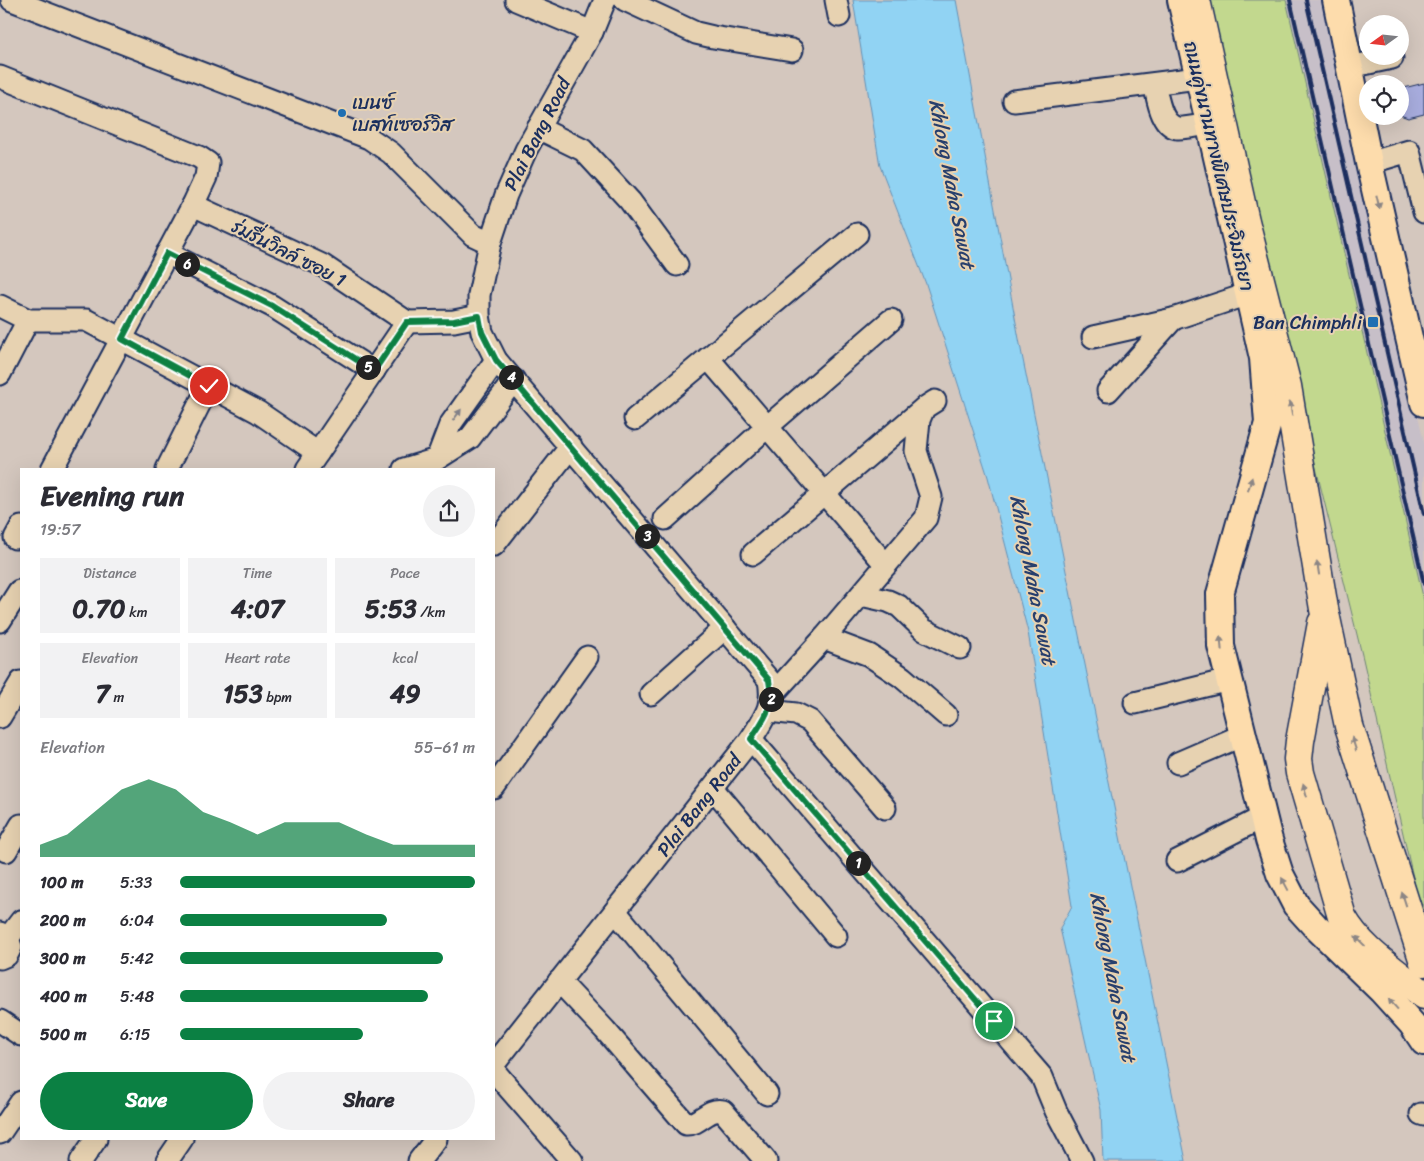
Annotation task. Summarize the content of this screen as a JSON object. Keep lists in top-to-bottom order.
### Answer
{
  "streets": {
    "main road": ["ถนนคู่ขนานทางพิเศษประจิมรัถยา"],
    "street": ["Plai Bang Road", "ร่มรื่นวิลล์ ซอย 1"]
  },
  "one_way": ["ถนนคู่ขนานทางพิเศษประจิมรัถยา"],
  "water": ["Khlong Maha Sawat"],
  "places": {
    "other": ["เบนซ์ เบสท์เซอร์วิส"],
    "transit": ["Ban Chimphli"]
  },
  "north": "left",
  "page": {
    "pins": [
      "6",
      "5",
      "4",
      "3",
      "2",
      "1"
    ],
    "heading": ["Evening run", "19:57"],
    "stats": [
      ["Distance", "0.70 km"],
      ["Time", "4:07"],
      ["Pace", "5:53 /km"],
      ["Elevation", "7 m"],
      ["Heart rate", "153 bpm"],
      ["kcal", "49"]
    ],
    "chart": ["Elevation", "55–61 m"],
    "list": [
      {
        "name": "100 m",
        "note": "5:33"
      },
      {
        "name": "200 m",
        "note": "6:04"
      },
      {
        "name": "300 m",
        "note": "5:42"
      },
      {
        "name": "400 m",
        "note": "5:48"
      },
      {
        "name": "500 m",
        "note": "6:15"
      }
    ],
    "buttons": ["Save", "Share"]
  }
}
